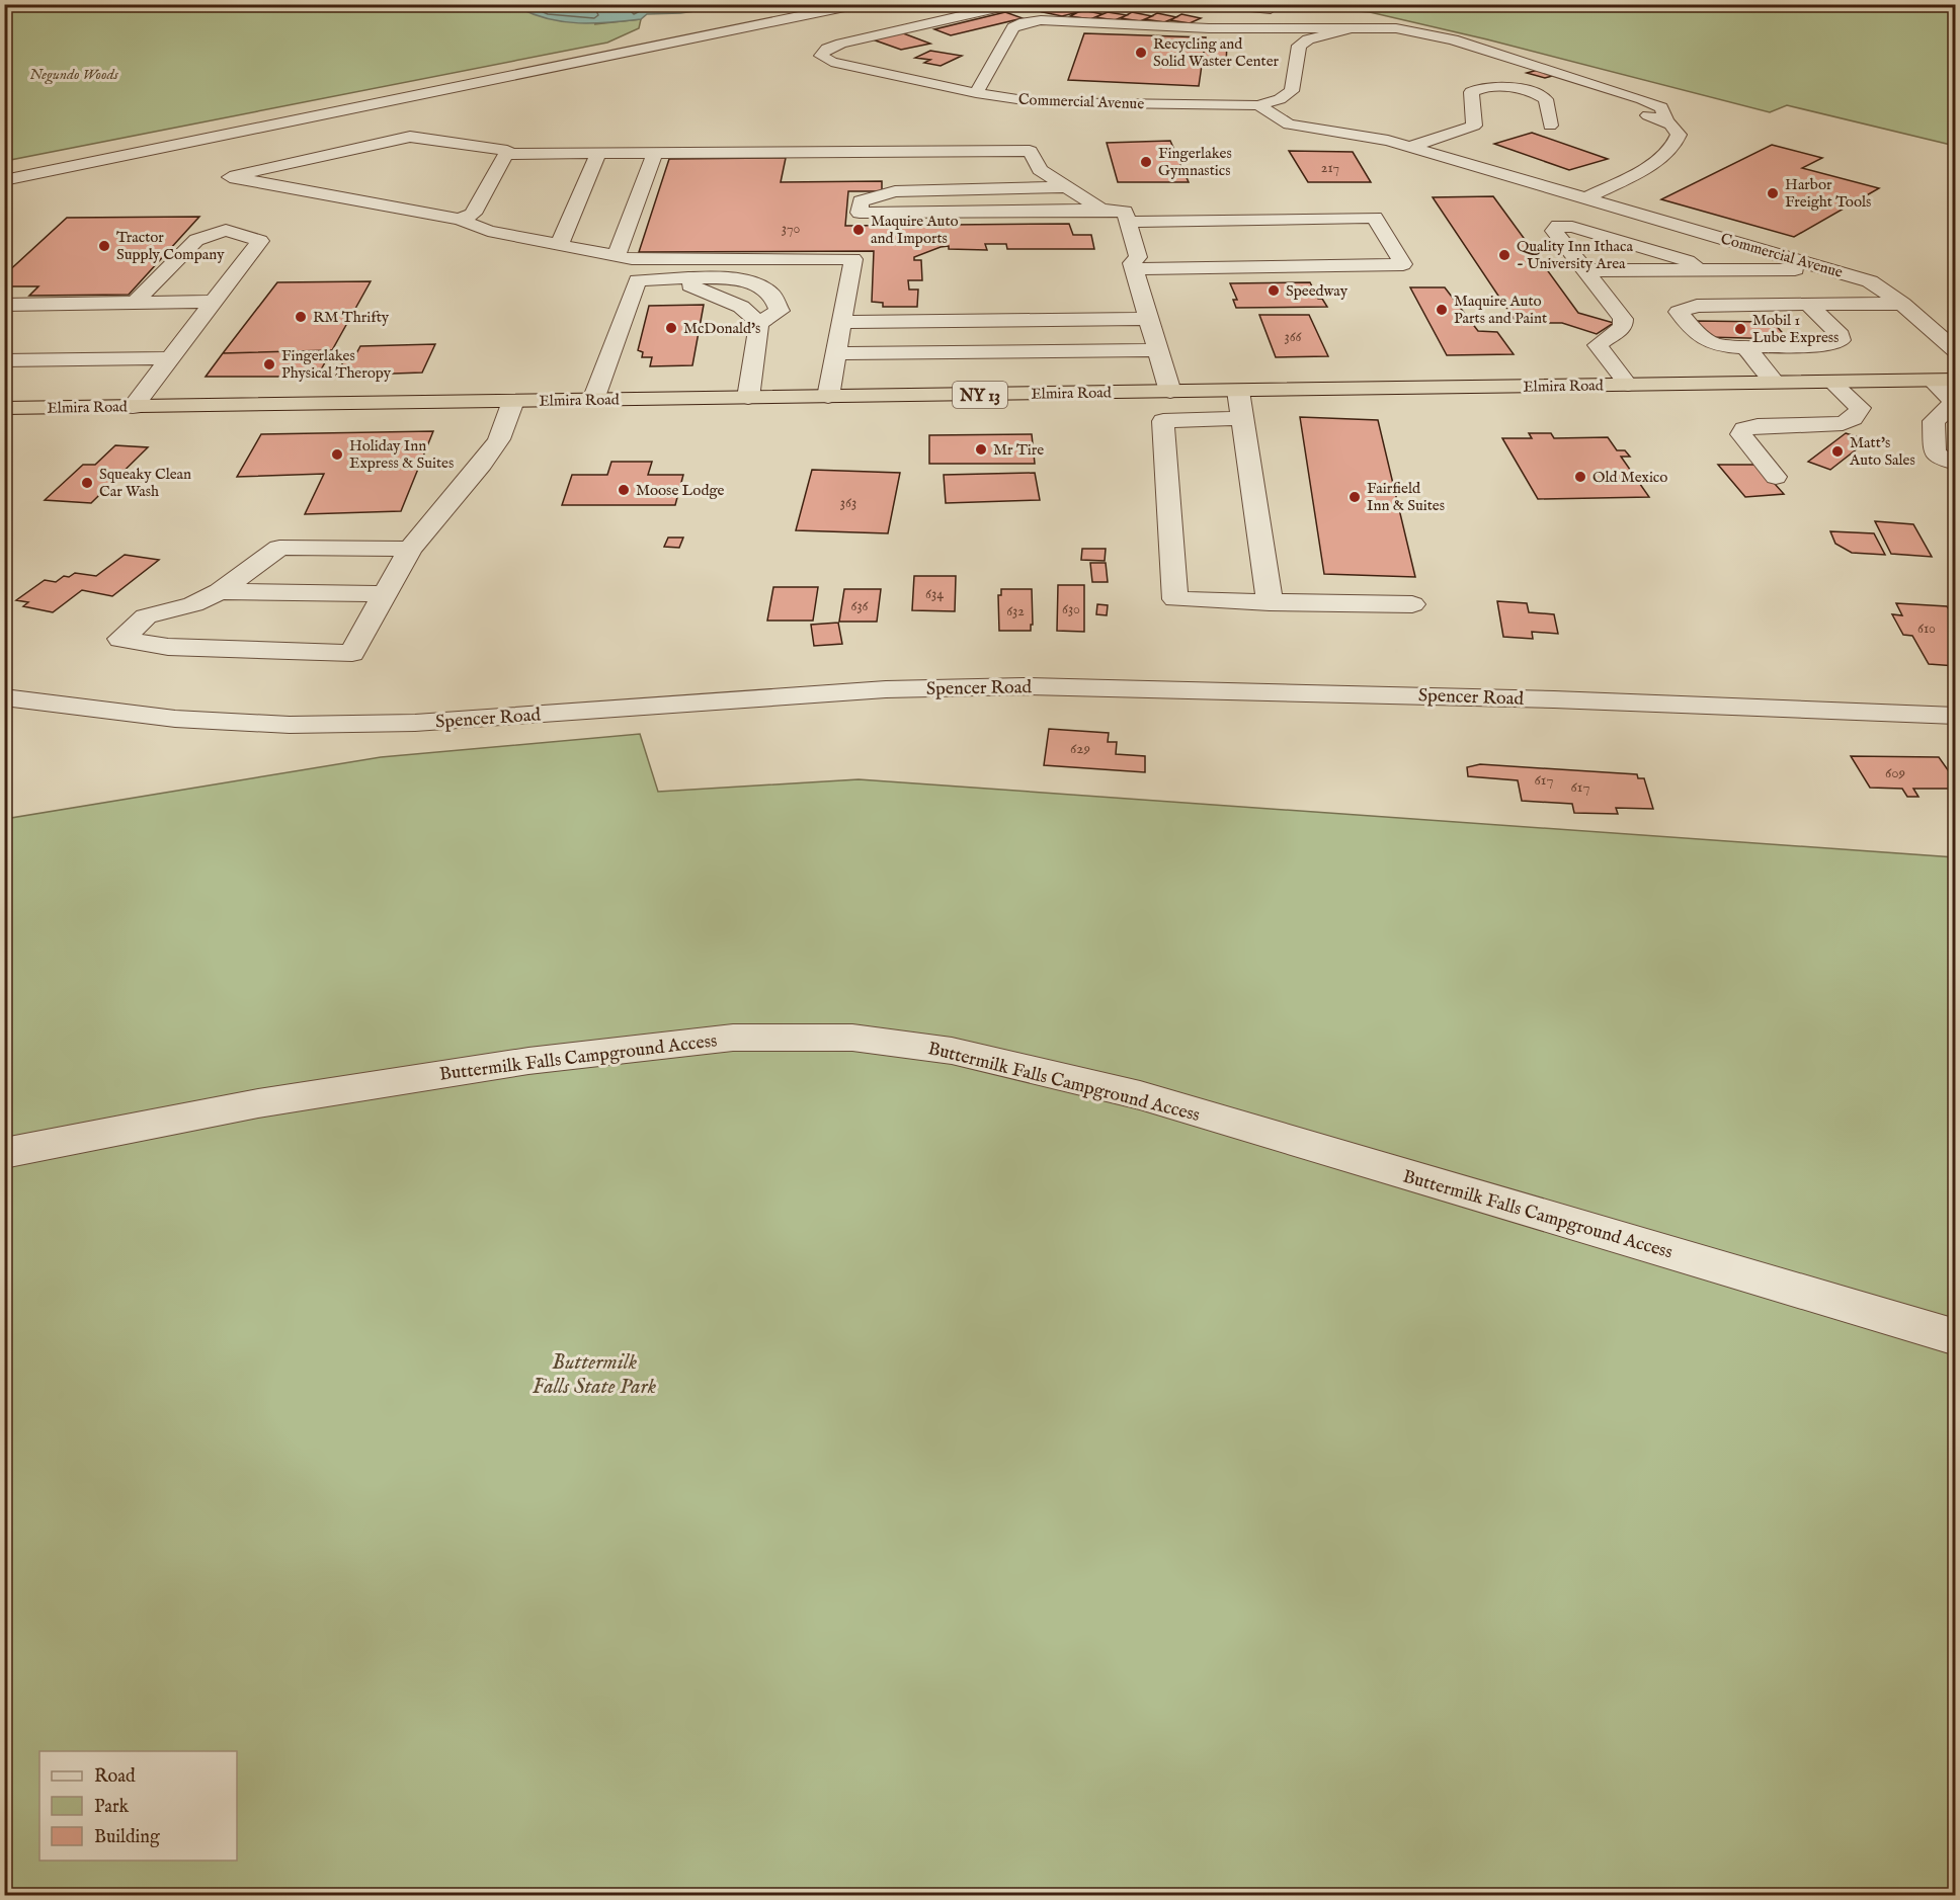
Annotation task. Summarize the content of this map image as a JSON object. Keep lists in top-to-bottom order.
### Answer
{
  "streets": {
    "highway": ["Elmira Road", "NY 13"],
    "street": ["Commercial Avenue", "Spencer Road", "Buttermilk Falls Campground Access"]
  },
  "parks": ["Negundo Woods", "Buttermilk Falls State Park"],
  "places": [
    "Recycling and Solid Waster Center",
    "Fingerlakes Gymnastics",
    "Harbor Freight Tools",
    "Maquire Auto and Imports",
    "Tractor Supply Company",
    "Quality Inn Ithaca - University Area",
    "Speedway",
    "Maquire Auto Parts and Paint",
    "RM Thrifty",
    "McDonald's",
    "Mobil 1 Lube Express",
    "Fingerlakes Physical Theropy",
    "Mr Tire",
    "Matt's Auto Sales",
    "Holiday Inn Express & Suites",
    "Old Mexico",
    "Squeaky Clean Car Wash",
    "Moose Lodge",
    "Fairfield Inn & Suites"
  ],
  "house_numbers": [
    "217",
    "370",
    "366",
    "363",
    "634",
    "636",
    "630",
    "632",
    "610",
    "629",
    "609",
    "617",
    "617"
  ],
  "legend": ["Road", "Park", "Building"]
}
